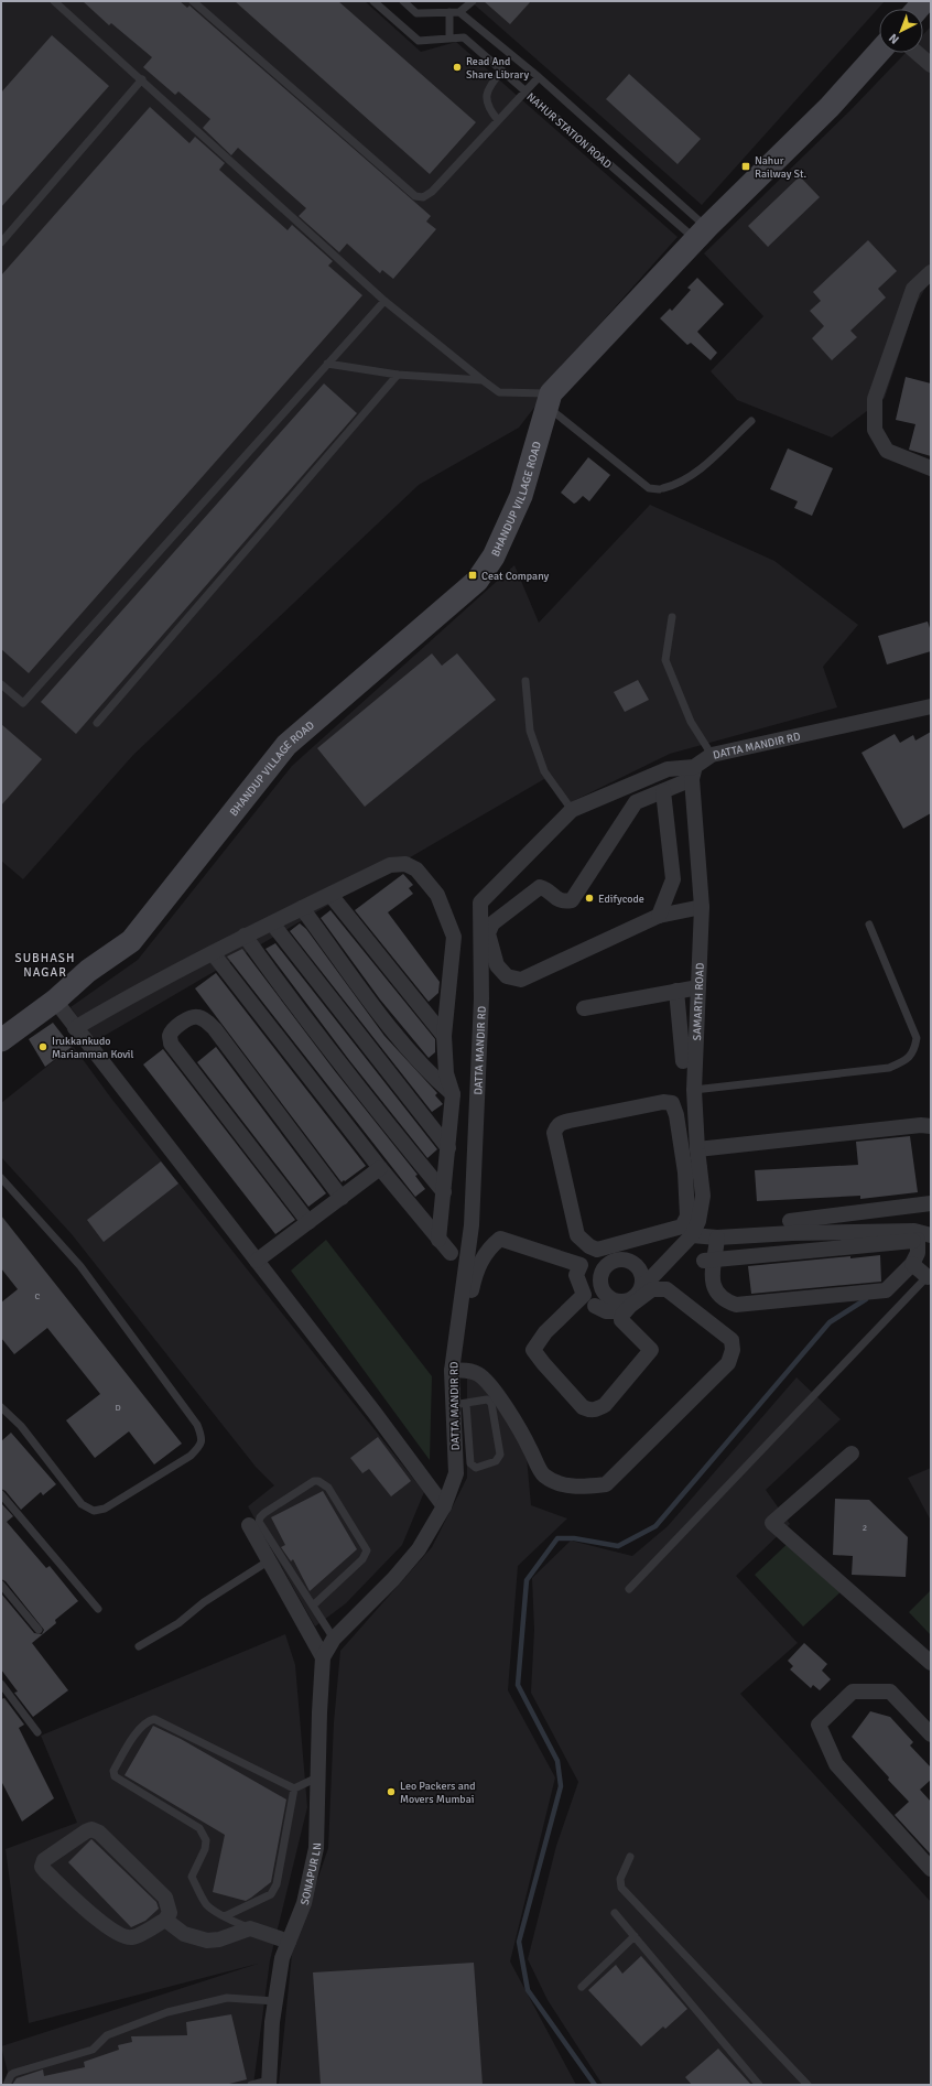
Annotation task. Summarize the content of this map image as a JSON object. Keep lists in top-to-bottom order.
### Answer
{
  "streets": {
    "street": [
      "BHANDUP VILLAGE ROAD",
      "DATTA MANDIR RD",
      "SAMARTH ROAD",
      "SONAPUR LN"
    ],
    "lane": ["NAHUR STATION ROAD"]
  },
  "crossings": [
    ["NAHUR STATION ROAD", "BHANDUP VILLAGE ROAD"],
    ["DATTA MANDIR RD", "SAMARTH ROAD"],
    ["DATTA MANDIR RD", "SONAPUR LN"]
  ],
  "districts": ["SUBHASH NAGAR"],
  "places": {
    "other": [
      "Read And Share Library",
      "Edifycode",
      "Irukkankudo Mariamman Kovil",
      "Leo Packers and Movers Mumbai"
    ],
    "transit": ["Nahur Railway St.", "Ceat Company"]
  },
  "house_numbers": ["C", "D", "2"],
  "north": "bottom left"
}
